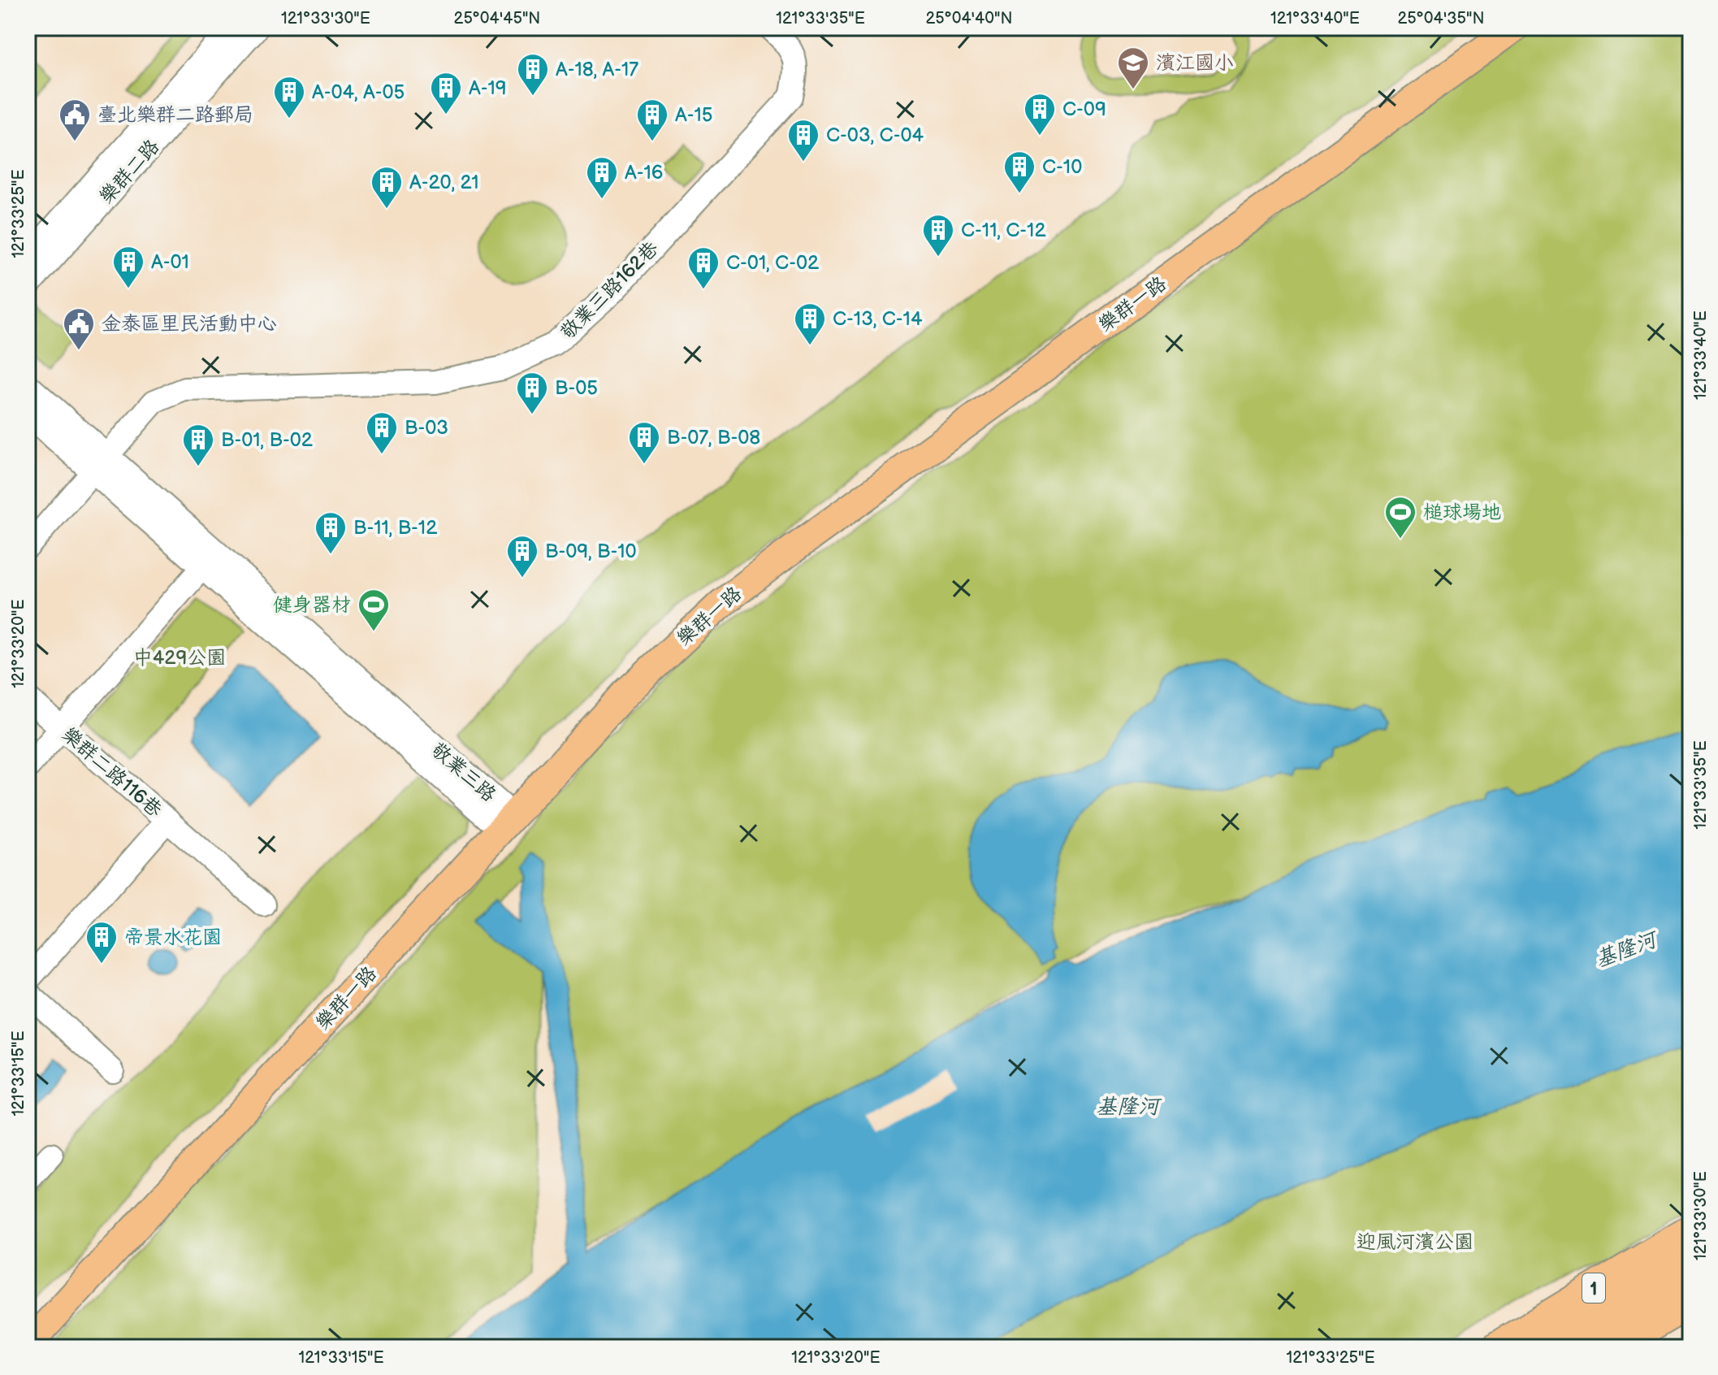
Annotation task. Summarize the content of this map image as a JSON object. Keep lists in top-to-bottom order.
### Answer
{
  "streets": {
    "highway": ["1"],
    "main road": ["樂群一路"],
    "street": [
      "樂群二路",
      "敬業三路162巷",
      "樂群二路116巷",
      "敬業三路"
    ]
  },
  "crossings": [
    ["敬業三路162巷", "敬業三路"],
    ["樂群一路", "敬業三路"]
  ],
  "water": ["基隆河"],
  "parks": ["中429公園", "迎風河濱公園"],
  "places": {
    "school or university": ["濱江國小"],
    "building": [
      "A-18, A-17",
      "A-19",
      "A-04, A-05",
      "C-09",
      "A-15",
      "C-03, C-04",
      "C-10",
      "A-16",
      "A-20, 21",
      "C-11, C-12",
      "A-01",
      "C-01, C-02",
      "C-13, C-14",
      "B-05",
      "B-03",
      "B-07, B-08",
      "B-01, B-02",
      "B-11, B-12",
      "B-09, B-10",
      "帝景水花園"
    ],
    "public building": ["臺北樂群二路郵局", "金泰區里民活動中心"],
    "sports": ["槌球場地", "健身器材"]
  },
  "coordinates": [
    "121°33'30\"E",
    "25°04'45\"N",
    "121°33'35\"E",
    "25°04'40\"N",
    "121°33'40\"E",
    "25°04'35\"N",
    "121°33'25\"E",
    "121°33'20\"E",
    "121°33'15\"E"
  ]
}
